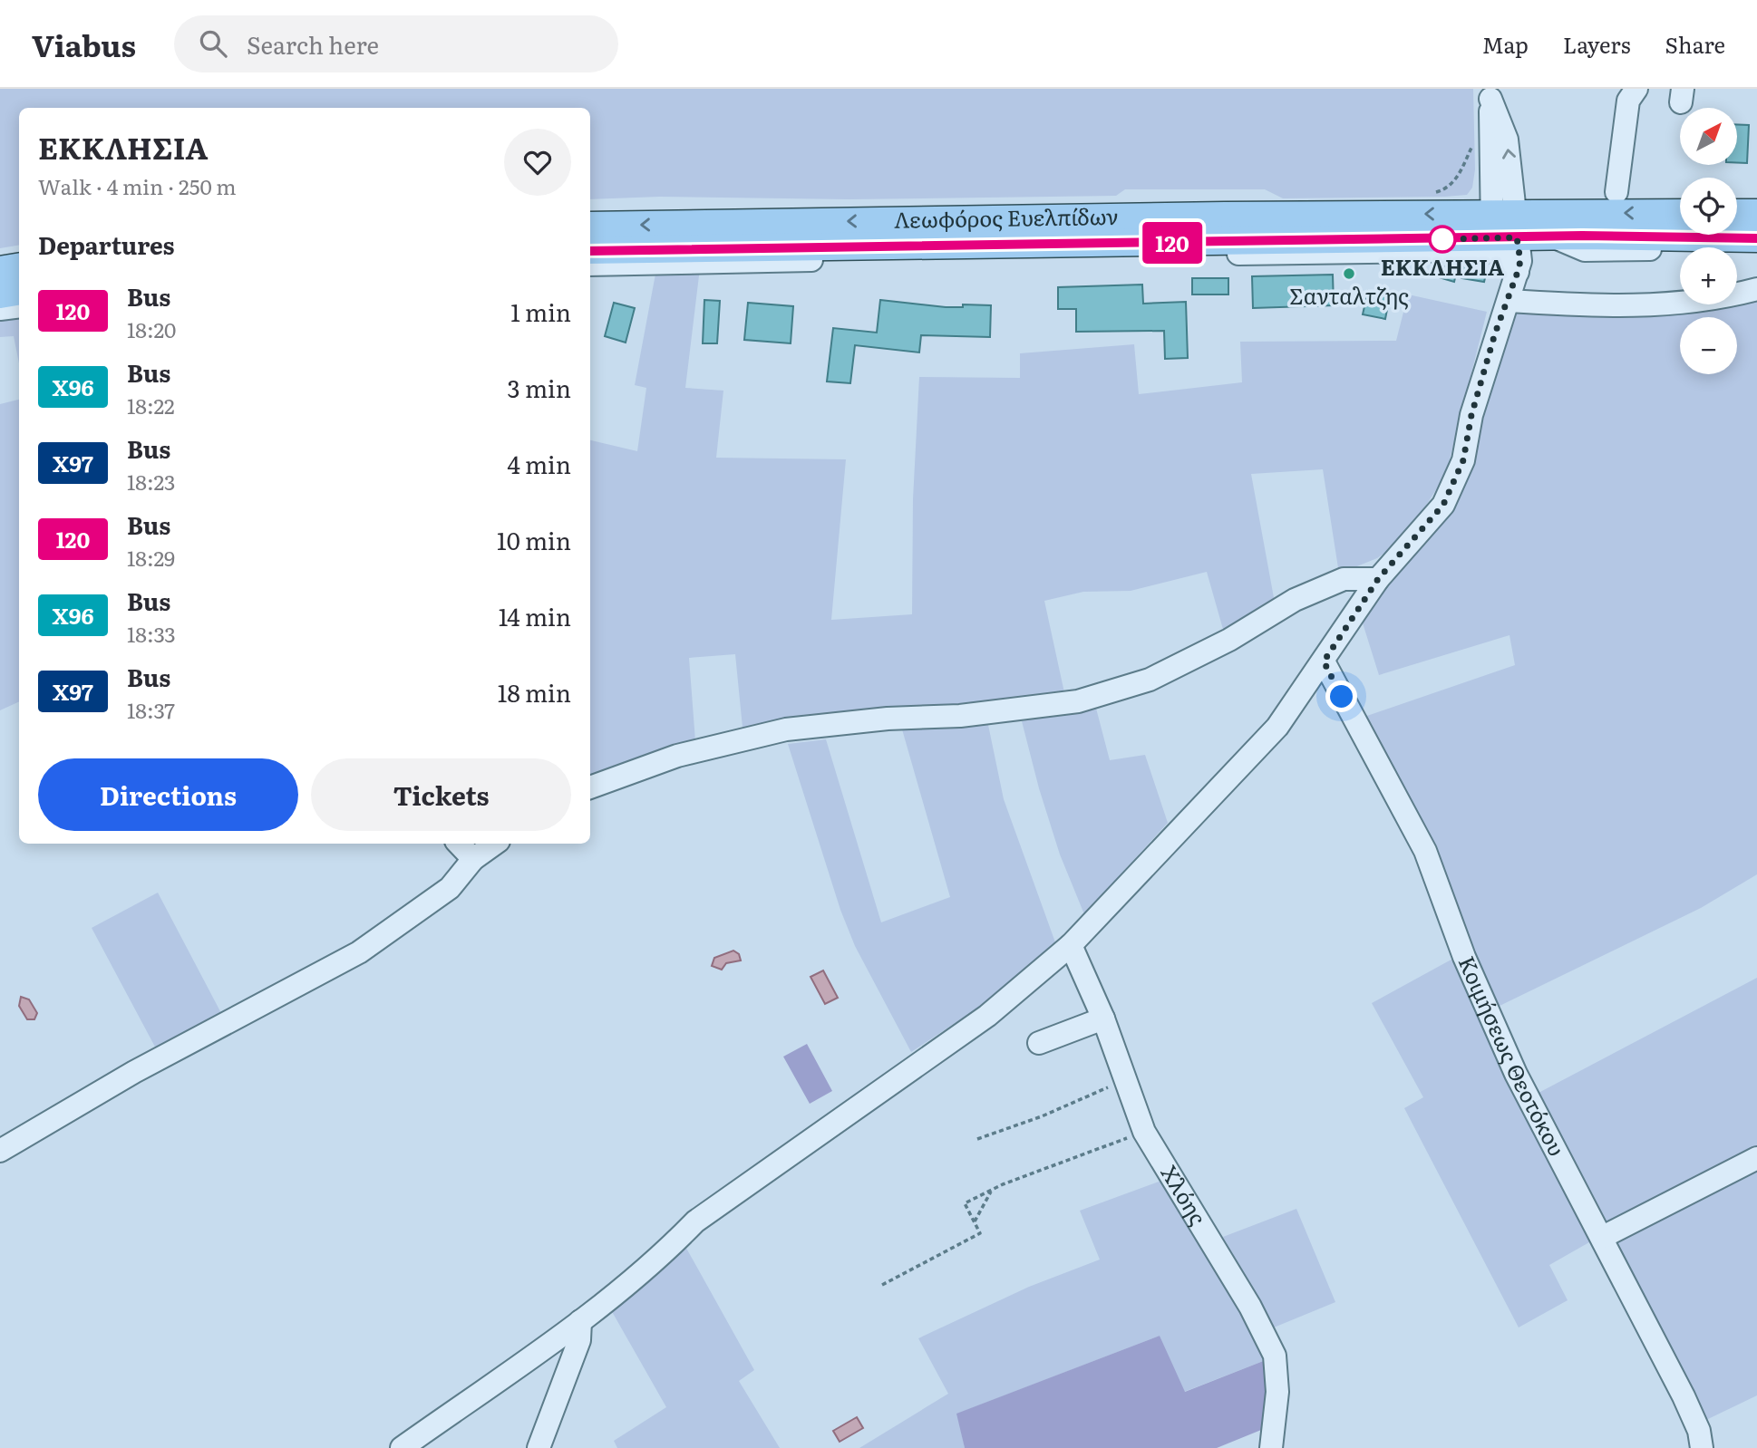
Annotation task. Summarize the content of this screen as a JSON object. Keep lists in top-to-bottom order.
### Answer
{
  "streets": {
    "main road": ["Λεωφόρος Ευελπίδων"],
    "street": ["Κοιμήσεως Θεοτόκου", "Χλόης"]
  },
  "places": ["ΕΚΚΛΗΣΙΑ", "Σανταλτζης"],
  "lines": ["bus line 120"],
  "north": "top right",
  "page": {
    "header": "Viabus",
    "search": "Search here",
    "nav": ["Map", "Layers", "Share"],
    "on_map": "120",
    "map_buttons": ["+", "−"],
    "heading": [
      ["ΕΚΚΛΗΣΙΑ", "Walk · 4 min · 250 m"],
      "Departures"
    ],
    "list": [
      {
        "mark": "120",
        "name": "Bus",
        "note": "18:20",
        "value": "1 min"
      },
      {
        "mark": "Χ96",
        "name": "Bus",
        "note": "18:22",
        "value": "3 min"
      },
      {
        "mark": "X97",
        "name": "Bus",
        "note": "18:23",
        "value": "4 min"
      },
      {
        "mark": "120",
        "name": "Bus",
        "note": "18:29",
        "value": "10 min"
      },
      {
        "mark": "Χ96",
        "name": "Bus",
        "note": "18:33",
        "value": "14 min"
      },
      {
        "mark": "X97",
        "name": "Bus",
        "note": "18:37",
        "value": "18 min"
      }
    ],
    "buttons": ["Directions", "Tickets"]
  }
}
